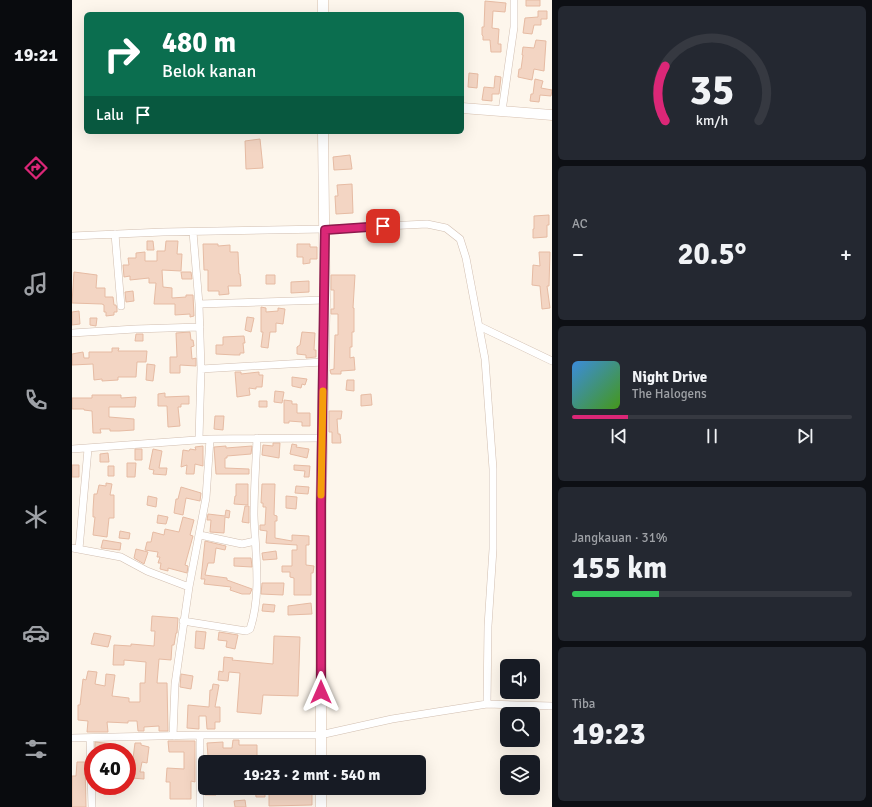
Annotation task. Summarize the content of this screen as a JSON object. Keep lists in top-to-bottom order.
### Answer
{
  "page": {
    "tabs": "19:21",
    "turn": ["480 m", "Belok kanan"],
    "then": "Lalu",
    "tile": [
      "AC",
      ["Jangkauan · 31%", "155 km"],
      ["Tiba", "19:23"]
    ],
    "heat": ["−", "20.5°", "+"],
    "song": ["Night Drive", "The Halogens"],
    "limit": "40",
    "trip": "19:23 · 2 mnt · 540 m",
    "gauge": ["35", "km/h"]
  }
}
